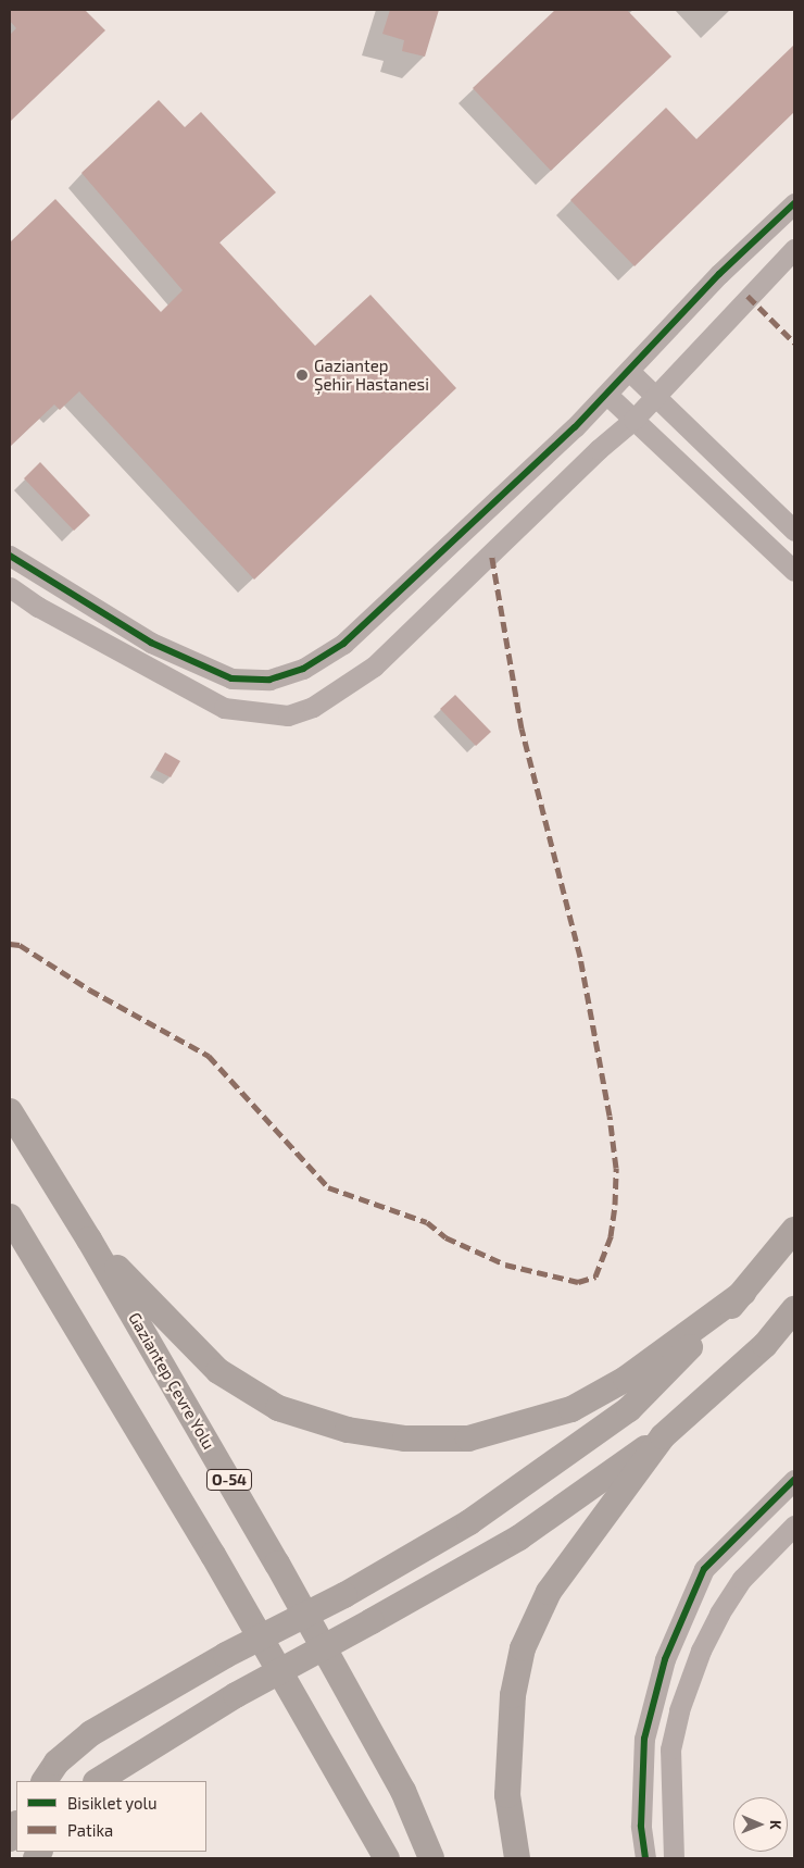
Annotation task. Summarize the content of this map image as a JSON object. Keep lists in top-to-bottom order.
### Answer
{
  "streets": {
    "highway": ["Gaziantep Çevre Yolu", "O-54"]
  },
  "places": ["Gaziantep Şehir Hastanesi"],
  "legend": ["Bisiklet yolu", "Patika"],
  "north": "right"
}
